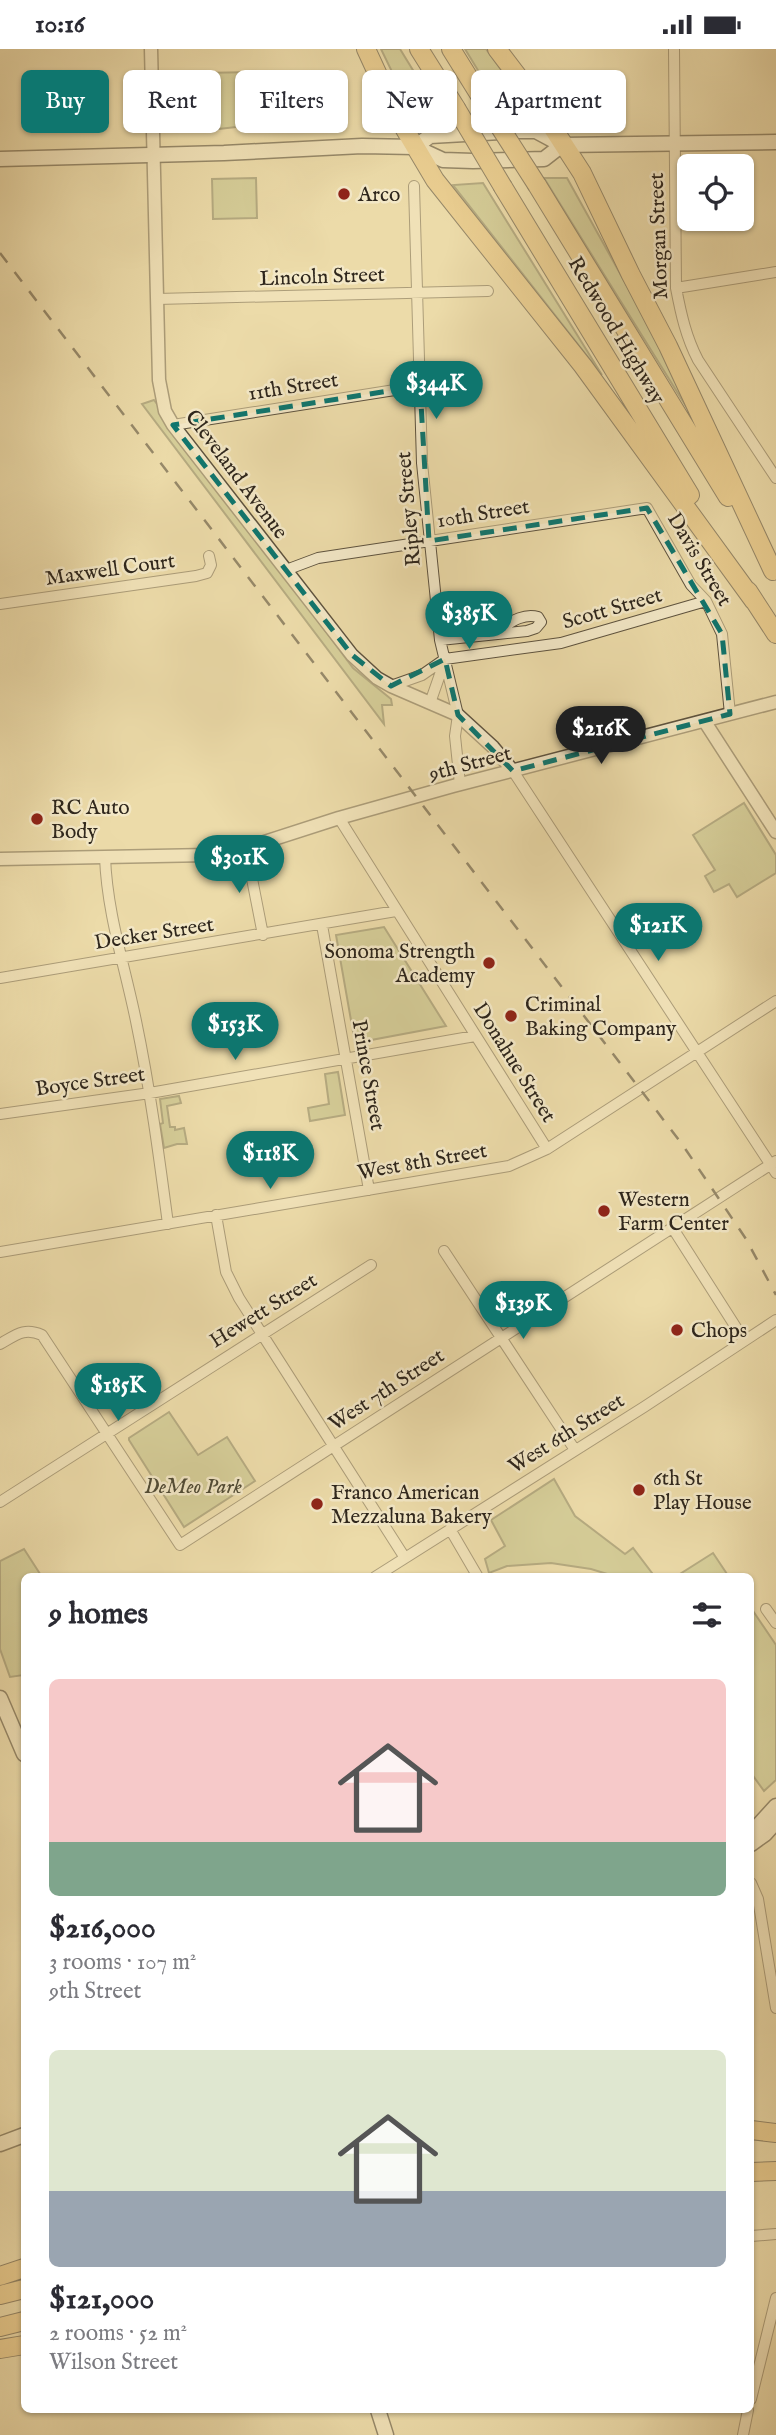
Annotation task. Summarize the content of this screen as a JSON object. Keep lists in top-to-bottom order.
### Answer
{
  "streets": {
    "highway": ["Redwood Highway"],
    "street": [
      "Morgan Street",
      "Lincoln Street",
      "11th Street",
      "Cleveland Avenue",
      "Ripley Street",
      "10th Street",
      "Davis Street",
      "Maxwell Court",
      "Scott Street",
      "9th Street",
      "Decker Street",
      "Donahue Street",
      "Prince Street",
      "Boyce Street",
      "West 8th Street",
      "Hewett Street",
      "West 7th Street",
      "West 6th Street"
    ]
  },
  "crossings": [
    ["Lincoln Street", "Cleveland Avenue"],
    ["Lincoln Street", "Ripley Street"],
    ["11th Street", "Cleveland Avenue"],
    ["11th Street", "Ripley Street"],
    ["Cleveland Avenue", "Ripley Street"],
    ["Cleveland Avenue", "10th Street"],
    ["Cleveland Avenue", "9th Street"],
    ["Ripley Street", "10th Street"],
    ["Ripley Street", "Scott Street"],
    ["Ripley Street", "9th Street"],
    ["10th Street", "Davis Street"],
    ["Davis Street", "Scott Street"],
    ["Davis Street", "9th Street"],
    ["9th Street", "Donahue Street"],
    ["Decker Street", "Donahue Street"],
    ["Decker Street", "Prince Street"],
    ["Donahue Street", "Boyce Street"],
    ["Donahue Street", "West 8th Street"],
    ["Prince Street", "Boyce Street"],
    ["Prince Street", "West 8th Street"],
    ["Hewett Street", "West 7th Street"]
  ],
  "parks": ["DeMeo Park"],
  "places": [
    "Arco",
    "RC Auto Body",
    "Sonoma Strength Academy",
    "Criminal Baking Company",
    "Western Farm Center",
    "Chops",
    "6th St Play House",
    "Franco American Mezzaluna Bakery"
  ],
  "page": {
    "status": "10:16",
    "chip": [
      "Buy",
      "Rent",
      "Filters",
      "New",
      "Apartment"
    ],
    "price": [
      "$344K",
      "$385K",
      "$216K",
      "$301K",
      "$121K",
      "$153K",
      "$118K",
      "$139K",
      "$185K"
    ],
    "heading": "9 homes",
    "list": [
      {
        "name": "$216,000",
        "note": "3 rooms · 107 m² · 9th Street"
      },
      {
        "name": "$121,000",
        "note": "2 rooms · 52 m² · Wilson Street"
      }
    ]
  }
}
